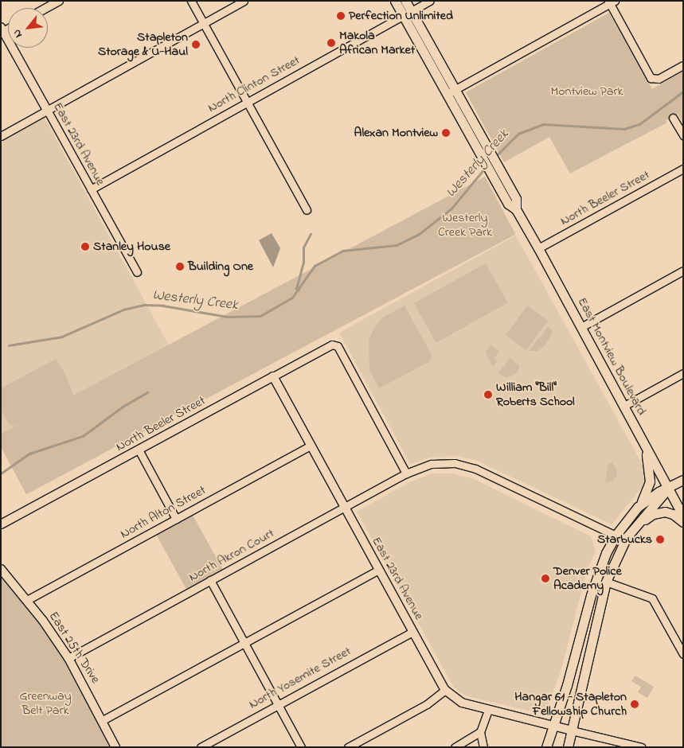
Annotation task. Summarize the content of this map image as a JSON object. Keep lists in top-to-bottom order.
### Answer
{
  "streets": {
    "main road": ["East Montview Boulevard"],
    "street": [
      "North Clinton Street",
      "East 23rd Avenue",
      "North Beeler Street",
      "North Alton Street",
      "North Akron Court",
      "East 25th Drive",
      "North Yosemite Street"
    ]
  },
  "crossings": [
    ["North Clinton Street", "East 23rd Avenue"],
    ["North Clinton Street", "East Montview Boulevard"],
    ["East 23rd Avenue", "North Beeler Street"],
    ["East 23rd Avenue", "North Alton Street"],
    ["East 23rd Avenue", "North Akron Court"],
    ["East 23rd Avenue", "North Yosemite Street"],
    ["North Beeler Street", "East Montview Boulevard"],
    ["North Beeler Street", "North Akron Court"],
    ["North Alton Street", "East 25th Drive"],
    ["North Akron Court", "East 25th Drive"]
  ],
  "water": ["Westerly Creek"],
  "parks": ["Montview Park", "Westerly Creek Park", "Greenway Belt Park"],
  "places": [
    "Perfection Unlimited",
    "Makola African Market",
    "Stapleton Storage & U-Haul",
    "Alexan Montview",
    "Stanley House",
    "Building One",
    "William \"Bill\" Roberts School",
    "Starbucks",
    "Denver Police Academy",
    "Hangar 61 - Stapleton Fellowship Church"
  ],
  "north": "bottom left"
}
